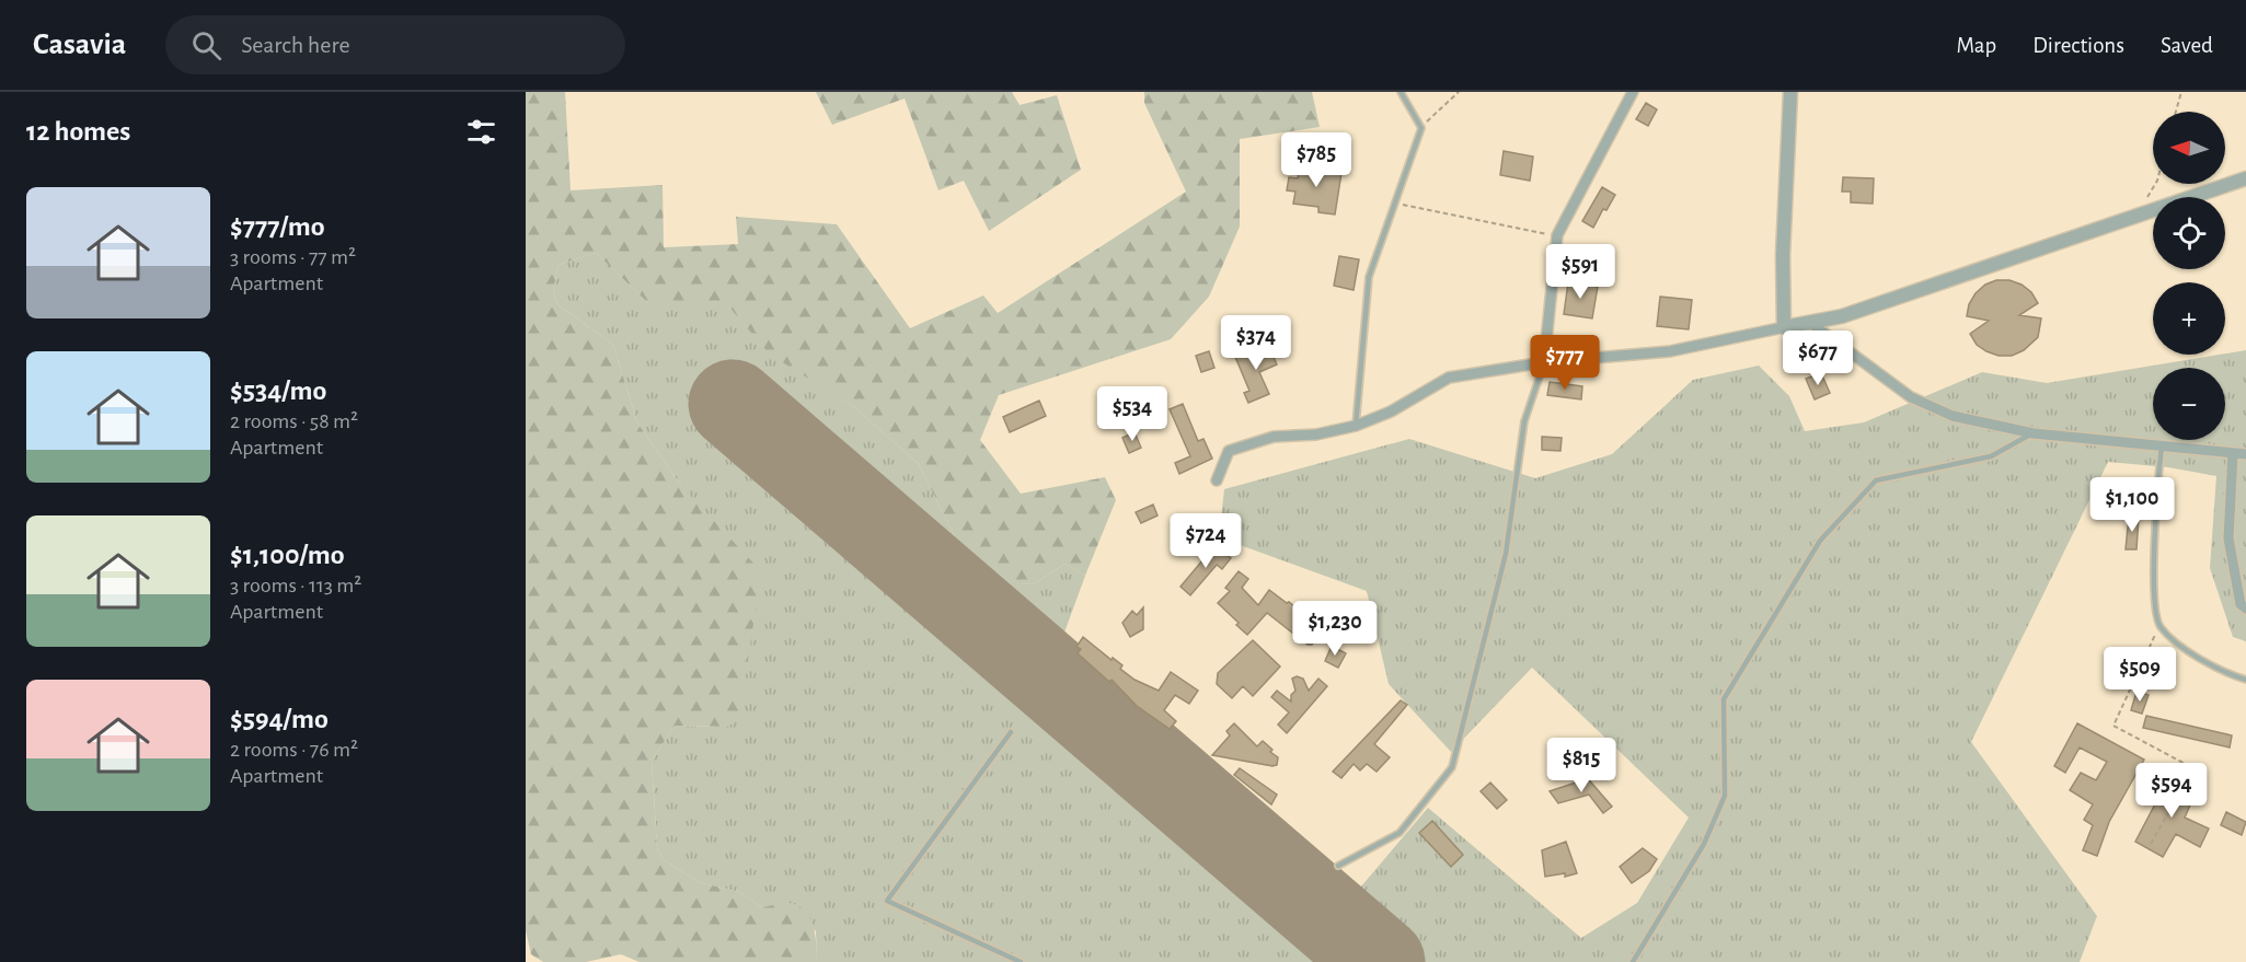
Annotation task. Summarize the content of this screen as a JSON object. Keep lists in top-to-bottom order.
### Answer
{
  "north": "left",
  "page": {
    "header": "Casavia",
    "search": "Search here",
    "nav": ["Map", "Directions", "Saved"],
    "heading": "12 homes",
    "map_buttons": ["+", "−"],
    "price": [
      "$785",
      "$591",
      "$374",
      "$677",
      "$777",
      "$534",
      "$1,100",
      "$724",
      "$1,230",
      "$509",
      "$815",
      "$594"
    ],
    "list": [
      {
        "name": "$777/mo",
        "note": "3 rooms · 77 m² · Apartment"
      },
      {
        "name": "$534/mo",
        "note": "2 rooms · 58 m² · Apartment"
      },
      {
        "name": "$1,100/mo",
        "note": "3 rooms · 113 m² · Apartment"
      },
      {
        "name": "$594/mo",
        "note": "2 rooms · 76 m² · Apartment"
      }
    ]
  }
}
